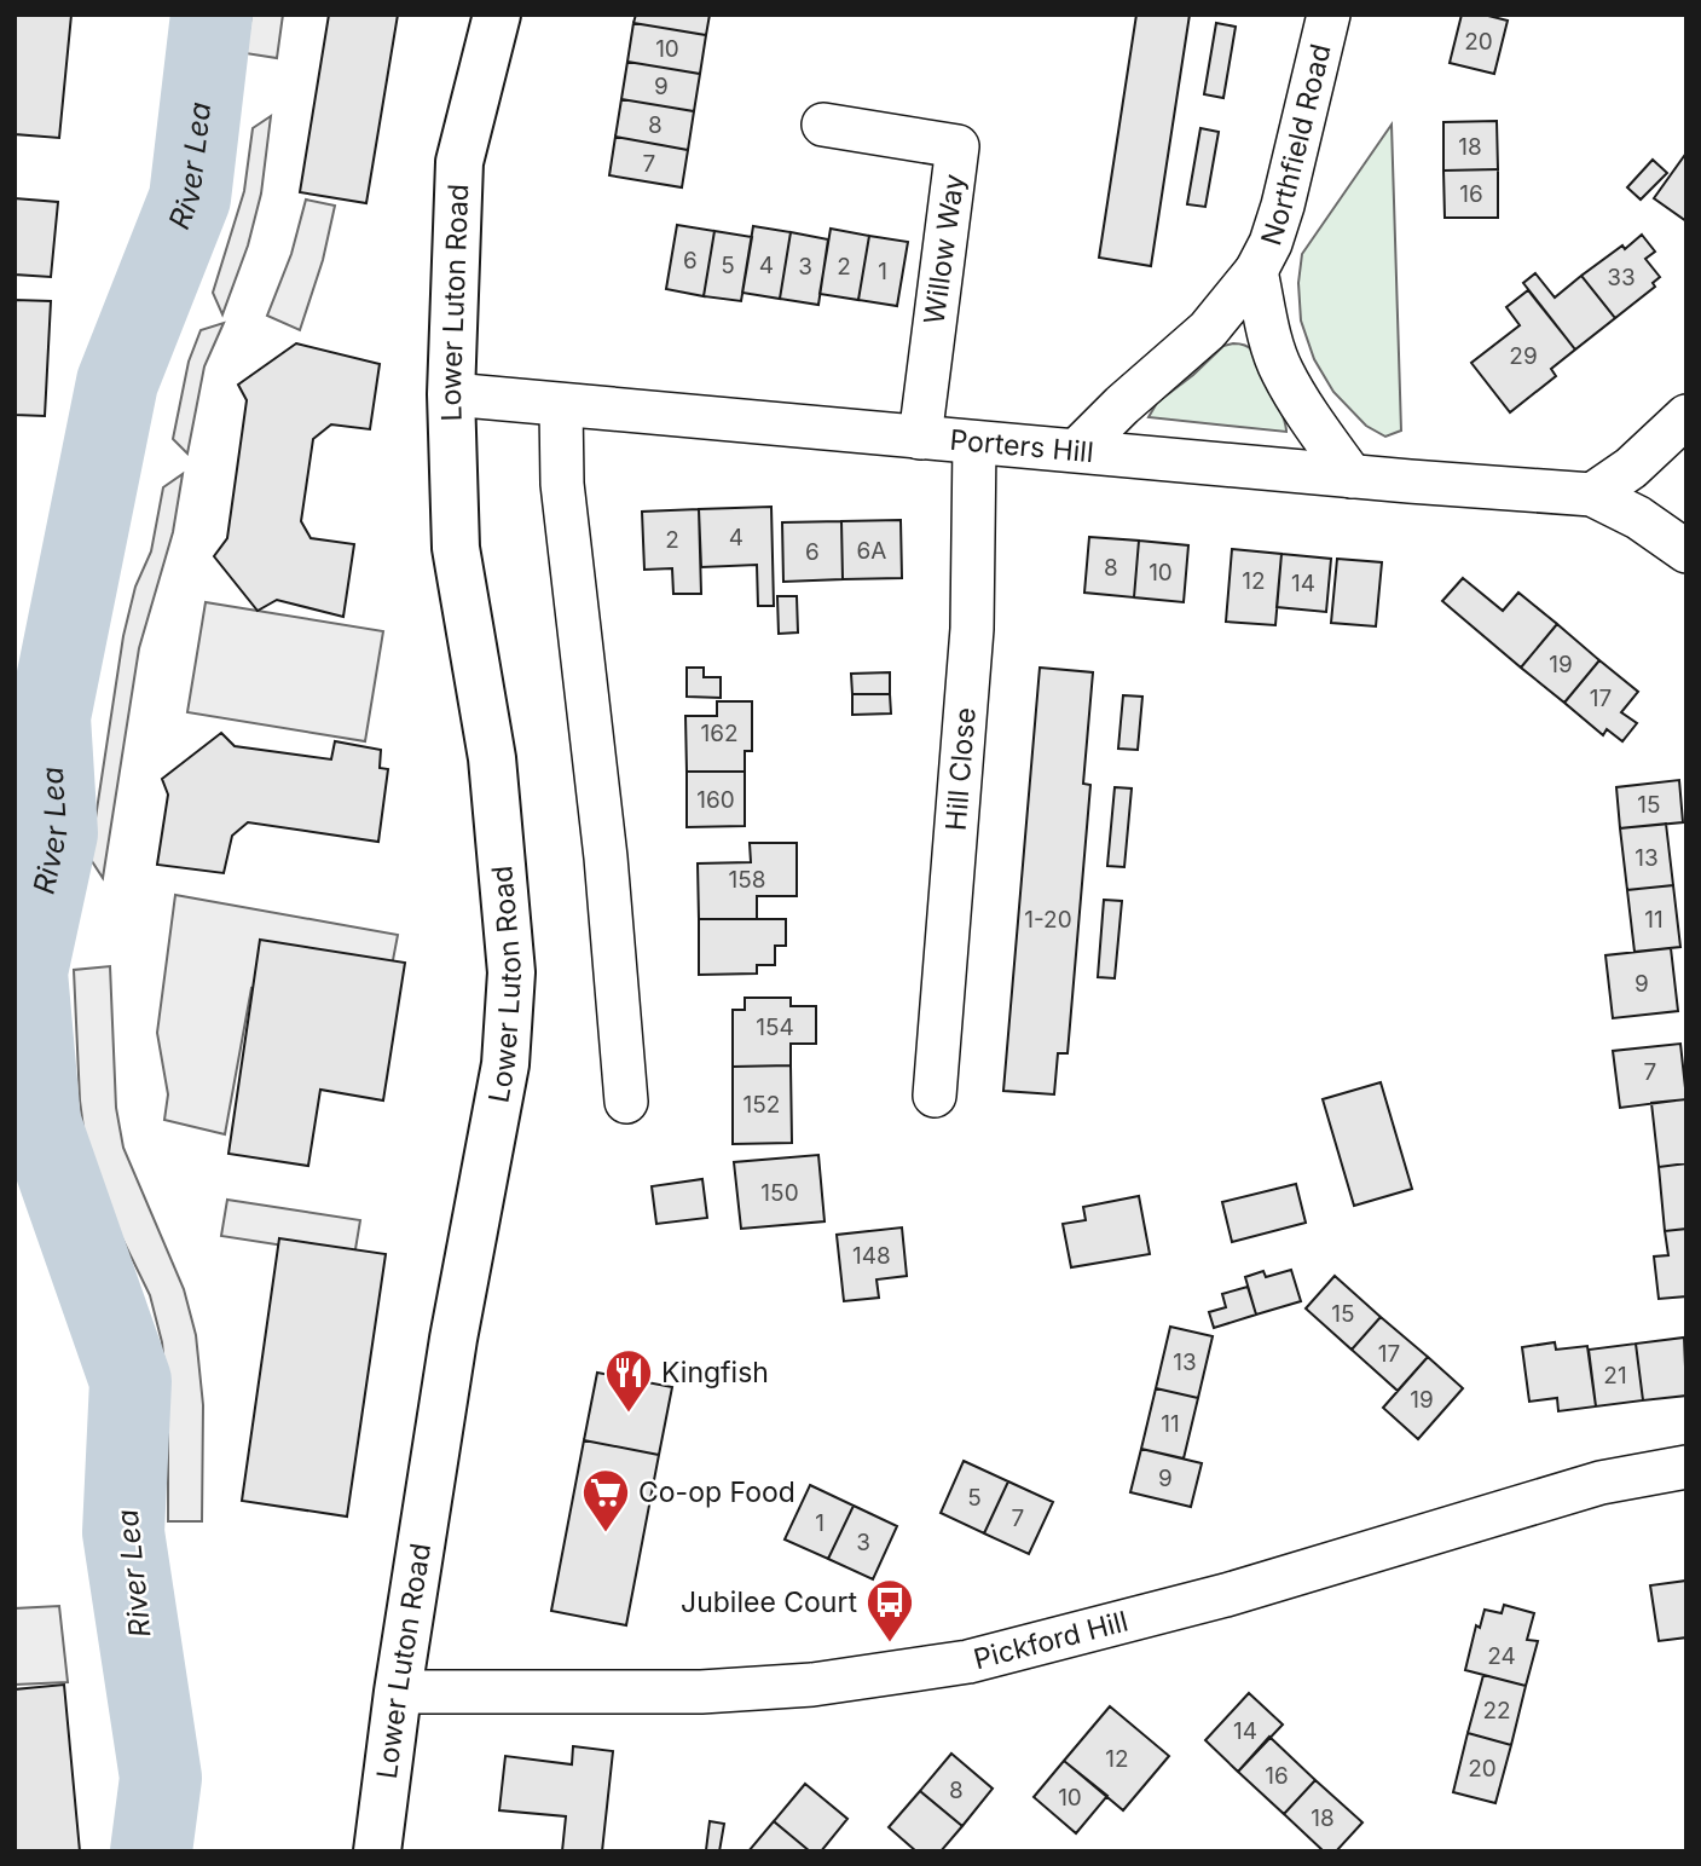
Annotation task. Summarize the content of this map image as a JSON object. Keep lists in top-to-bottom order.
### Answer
{
  "streets": {
    "main road": ["Lower Luton Road"],
    "street": [
      "Northfield Road",
      "Willow Way",
      "Porters Hill",
      "Hill Close",
      "Pickford Hill"
    ]
  },
  "crossings": [
    ["Northfield Road", "Porters Hill"],
    ["Willow Way", "Porters Hill"],
    ["Lower Luton Road", "Porters Hill"],
    ["Lower Luton Road", "Pickford Hill"],
    ["Porters Hill", "Hill Close"]
  ],
  "water": ["River Lea"],
  "places": {
    "restaurant": ["Kingfish"],
    "supermarket": ["Co-op Food"],
    "bus stop": ["Jubilee Court"]
  },
  "house_numbers": [
    "20",
    "10",
    "9",
    "8",
    "18",
    "7",
    "16",
    "6",
    "5",
    "4",
    "3",
    "2",
    "1",
    "33",
    "29",
    "4",
    "2",
    "6A",
    "6",
    "8",
    "10",
    "12",
    "14",
    "19",
    "17",
    "162",
    "160",
    "15",
    "13",
    "158",
    "1-20",
    "11",
    "9",
    "154",
    "7",
    "152",
    "150",
    "148",
    "15",
    "17",
    "13",
    "21",
    "19",
    "11",
    "9",
    "5",
    "7",
    "1",
    "3",
    "24",
    "22",
    "14",
    "12",
    "20",
    "16",
    "8",
    "10",
    "18"
  ]
}
